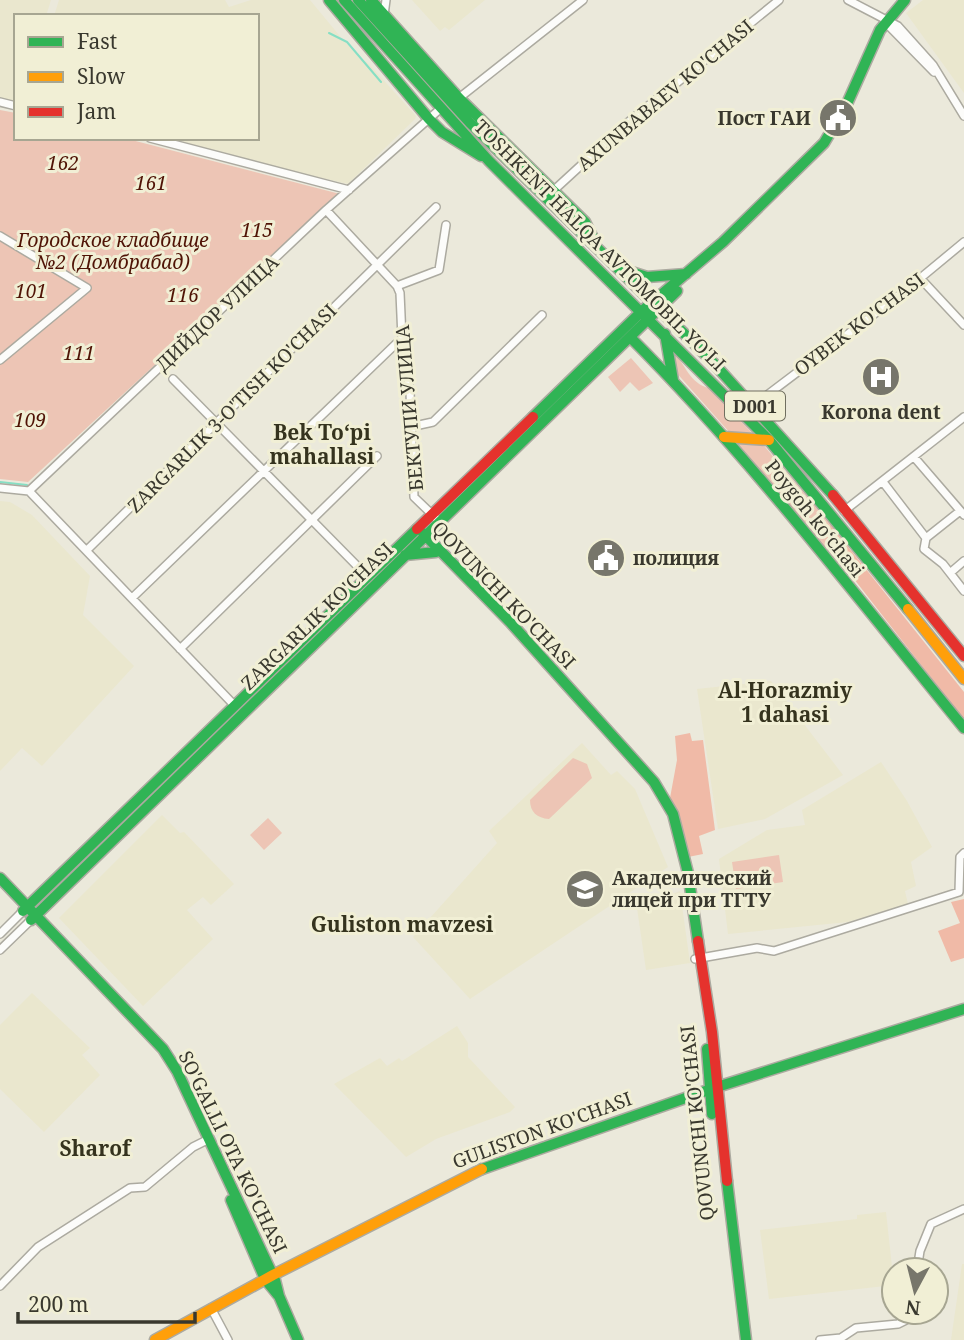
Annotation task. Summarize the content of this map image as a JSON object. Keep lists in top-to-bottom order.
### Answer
{
  "streets": {
    "main road": [
      "TOSHKENT HALQA AVTOMOBIL YO'LI",
      "D001",
      "Poygoh koʻchasi",
      "QOVUNCHI KO'CHASI",
      "ZARGARLIK KO'CHASI",
      "GULISTON KO'CHASI",
      "SO'GALLI OTA KO'CHASI"
    ],
    "street": [
      "AXUNBABAEV KO'CHASI",
      "ДИЙДОР УЛИЦА",
      "OYBEK KO'CHASI",
      "ZARGARLIK 3-O'TISH KO'CHASI",
      "БЕКТУПИ УЛИЦА"
    ]
  },
  "crossings": [
    ["TOSHKENT HALQA AVTOMOBIL YO'LI", "ДИЙДОР УЛИЦА"],
    ["TOSHKENT HALQA AVTOMOBIL YO'LI", "OYBEK KO'CHASI"],
    ["TOSHKENT HALQA AVTOMOBIL YO'LI", "ZARGARLIK KO'CHASI"],
    ["БЕКТУПИ УЛИЦА", "ZARGARLIK KO'CHASI"],
    ["Poygoh koʻchasi", "ZARGARLIK KO'CHASI"],
    ["QOVUNCHI KO'CHASI", "ZARGARLIK KO'CHASI"],
    ["QOVUNCHI KO'CHASI", "GULISTON KO'CHASI"],
    ["ZARGARLIK KO'CHASI", "SO'GALLI OTA KO'CHASI"],
    ["GULISTON KO'CHASI", "SO'GALLI OTA KO'CHASI"]
  ],
  "districts": [
    "Bek Toʻpi mahallasi",
    "Al-Horazmiy 1 dahasi",
    "Guliston mavzesi",
    "Sharof"
  ],
  "parks": [
    "162",
    "161",
    "115",
    "Городское кладбище №2 (Домбрабад)",
    "101",
    "116",
    "111",
    "109"
  ],
  "places": {
    "public building": ["Пост ГАИ", "полиция"],
    "hospital": ["Korona dent"],
    "school or university": ["Академический лицей при ТГТУ"]
  },
  "legend": ["Fast", "Slow", "Jam"],
  "scale_bar": "200 m",
  "north": "bottom"
}
